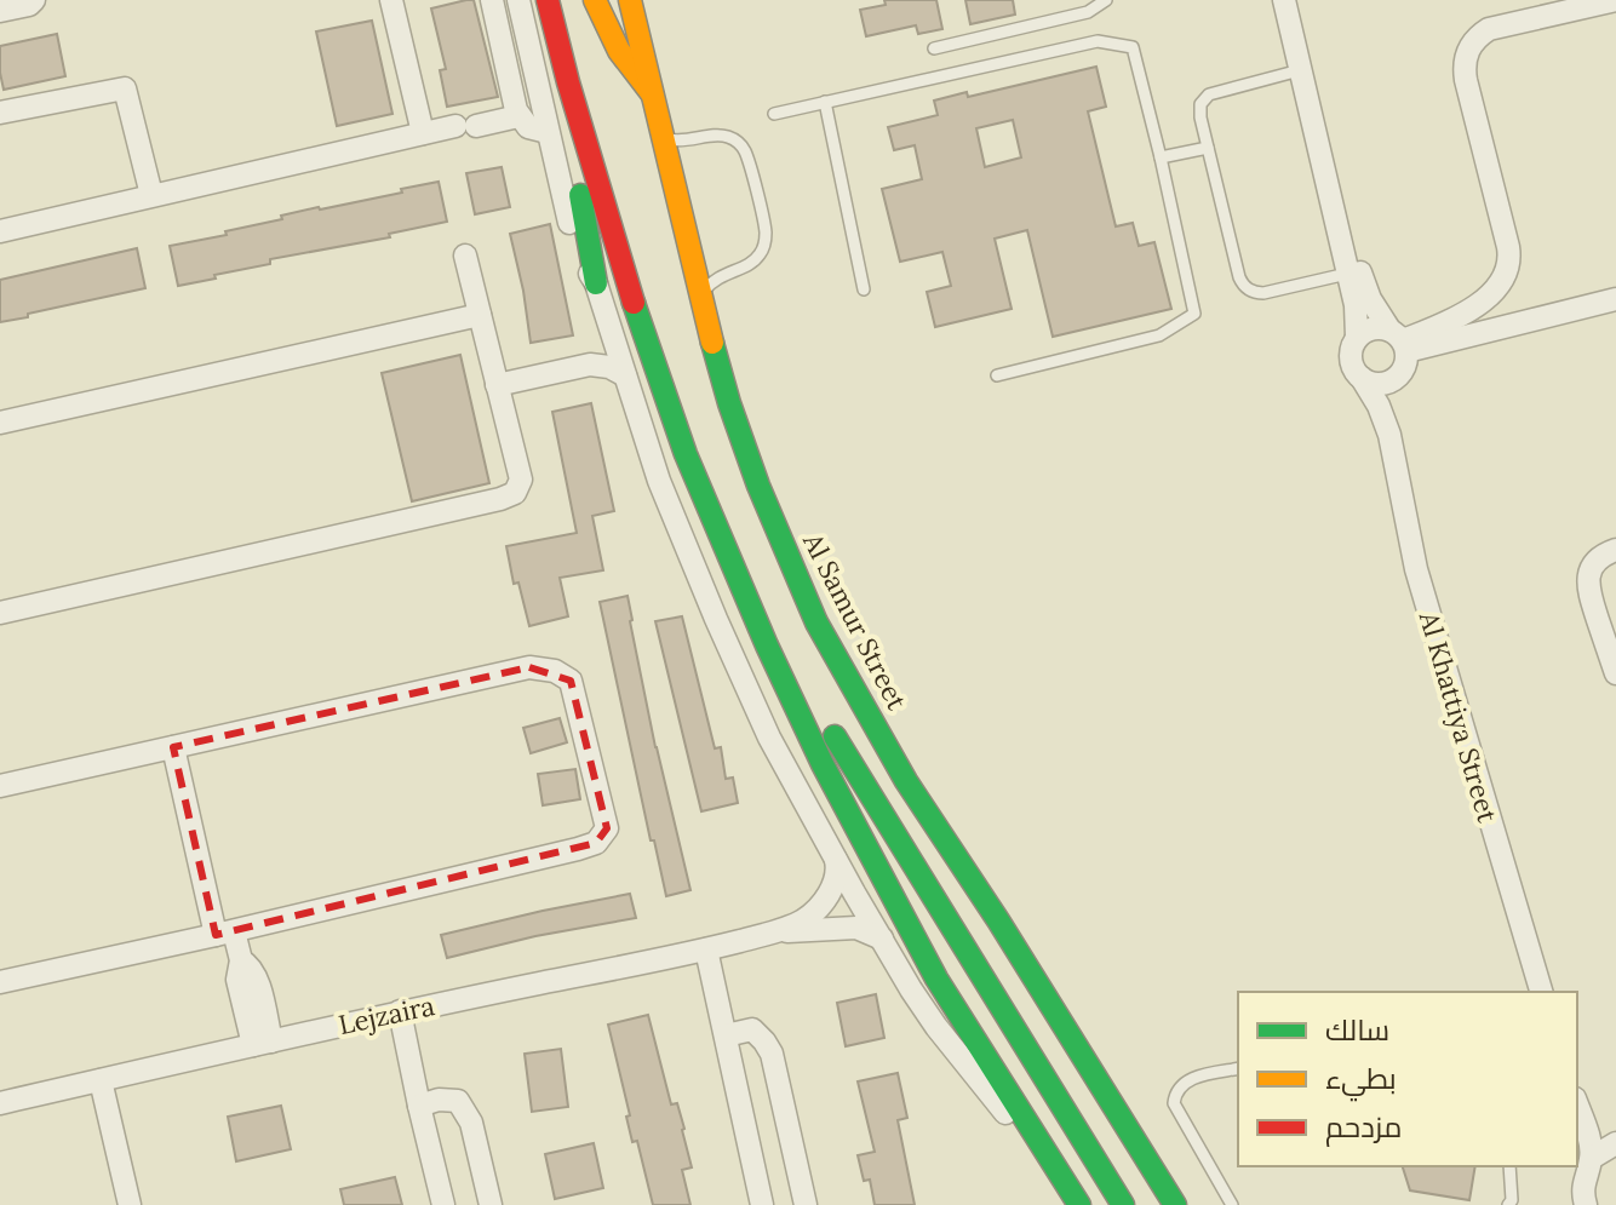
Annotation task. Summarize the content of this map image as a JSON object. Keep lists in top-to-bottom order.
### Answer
{
  "streets": {
    "main road": ["Al Samur Street"],
    "street": ["Al Khattiya Street", "Lejzaira"]
  },
  "legend": ["سالك", "بطيء", "مزدحم"]
}
